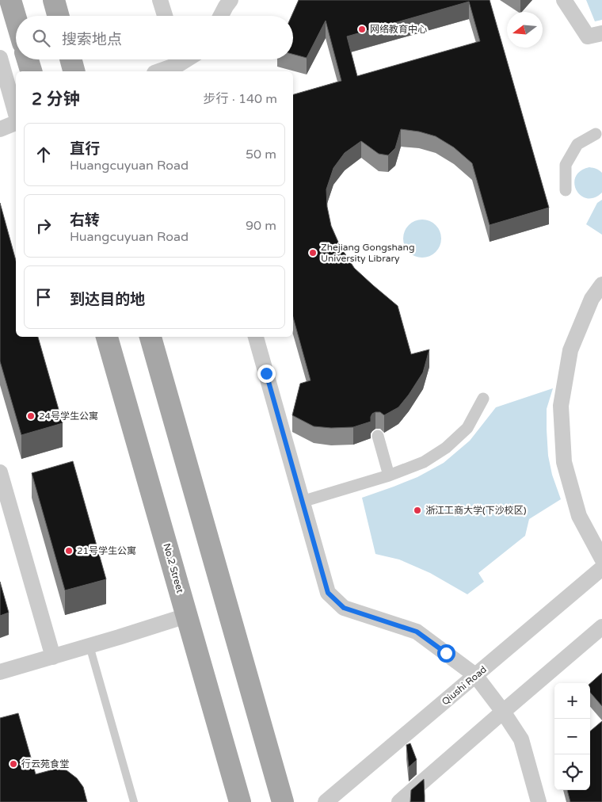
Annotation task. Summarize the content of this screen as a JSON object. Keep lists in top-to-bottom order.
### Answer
{
  "streets": {
    "main road": ["No.2 Street"],
    "street": ["Qiushi Road"]
  },
  "places": [
    "网络教育中心",
    "Zhejiang Gongshang University Library",
    "24号学生公寓",
    "浙江工商大学(下沙校区)",
    "21号学生公寓",
    "行云苑食堂"
  ],
  "north": "left",
  "page": {
    "search": "搜索地点",
    "heading": ["2 分钟", "步行 · 140 m"],
    "list": [
      ["直行", "Huangcuyuan Road", "50 m"],
      ["右转", "Huangcuyuan Road", "90 m"],
      "到达目的地"
    ],
    "map_buttons": ["+", "−"]
  }
}
